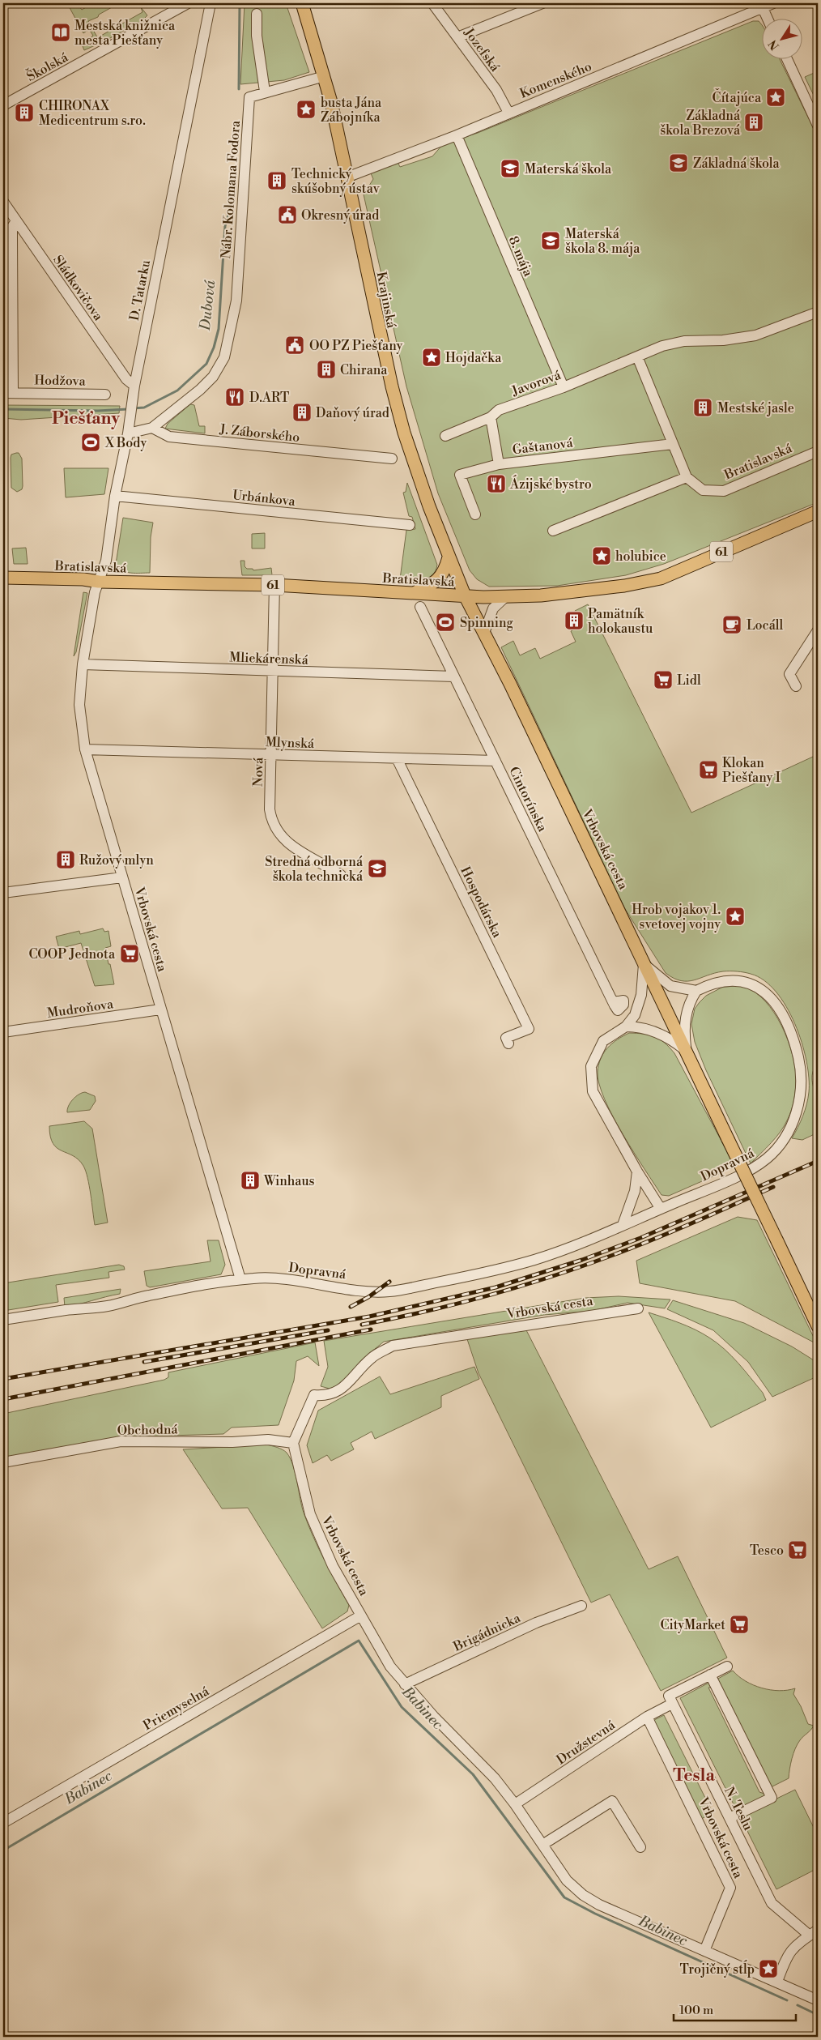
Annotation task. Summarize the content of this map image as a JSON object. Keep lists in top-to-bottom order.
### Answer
{
  "streets": {
    "main road": [
      "Krajinská",
      "Bratislavská",
      "61",
      "Vrbovská cesta"
    ],
    "street": [
      "Jozefská",
      "Školská",
      "Komenského",
      "Nábr. Kolomana Fodora",
      "8. mája",
      "Sládkovičova",
      "D. Tatarku",
      "Hodžova",
      "Javorová",
      "J. Záborského",
      "Gaštanová",
      "Urbánkova",
      "Mliekárenská",
      "Mlynská",
      "Nová",
      "Cintorínska",
      "Hospodárska",
      "Mudroňova",
      "Dopravná",
      "Obchodná",
      "Brigádnicka",
      "Priemyselná",
      "Družstevná",
      "N. Teslu"
    ]
  },
  "crossings": [
    ["Jozefská", "Komenského"],
    ["Komenského", "8. mája"],
    ["Komenského", "Krajinská"],
    ["Nábr. Kolomana Fodora", "Krajinská"],
    ["Nábr. Kolomana Fodora", "J. Záborského"],
    ["8. mája", "Javorová"],
    ["Sládkovičova", "D. Tatarku"],
    ["Sládkovičova", "Hodžova"],
    ["D. Tatarku", "Bratislavská"],
    ["D. Tatarku", "Urbánkova"],
    ["D. Tatarku", "Vrbovská cesta"],
    ["Krajinská", "Bratislavská"],
    ["Krajinská", "Vrbovská cesta"],
    ["Bratislavská", "Nová"],
    ["Bratislavská", "Vrbovská cesta"],
    ["Mliekárenská", "Nová"],
    ["Mliekárenská", "Cintorínska"],
    ["Mliekárenská", "Vrbovská cesta"],
    ["Mlynská", "Nová"],
    ["Mlynská", "Cintorínska"],
    ["Mlynská", "Vrbovská cesta"],
    ["Mlynská", "Hospodárska"],
    ["Vrbovská cesta", "Mudroňova"],
    ["Vrbovská cesta", "Dopravná"],
    ["Vrbovská cesta", "Obchodná"],
    ["Vrbovská cesta", "Brigádnicka"],
    ["Vrbovská cesta", "Priemyselná"],
    ["Vrbovská cesta", "Družstevná"],
    ["Vrbovská cesta", "N. Teslu"],
    ["Družstevná", "N. Teslu"]
  ],
  "districts": ["Piešťany", "Tesla"],
  "water": ["Dubová", "Babinec"],
  "places": {
    "library": ["Mestská knižnica mesta Piešťany"],
    "place": [
      "Čítajúca",
      "busta Jána Zábojníka",
      "Hojdačka",
      "holubice",
      "Hrob vojakov 1. svetovej vojny",
      "Trojičný stĺp"
    ],
    "building": [
      "CHIRONAX Medicentrum s.ro.",
      "Základná škola Brezová",
      "Technický skúšobný ústav",
      "Chirana",
      "Mestské jasle",
      "Daňový úrad",
      "Pamätník holokaustu",
      "Ružový mlyn",
      "Winhaus"
    ],
    "school or university": [
      "Základná škola",
      "Materská škola",
      "Materská škola 8. mája",
      "Stredná odborná škola technická"
    ],
    "public building": ["Okresný úrad", "OO PZ Piešťany"],
    "restaurant": ["D.ART", "Ázijské bystro"],
    "sports": ["X Body", "Spinning"],
    "cafe": ["Locáll"],
    "supermarket": [
      "Lidl",
      "Klokan Piešťany I",
      "COOP Jednota",
      "Tesco",
      "CityMarket"
    ]
  },
  "scale_bar": "100 m",
  "north": "bottom left"
}
